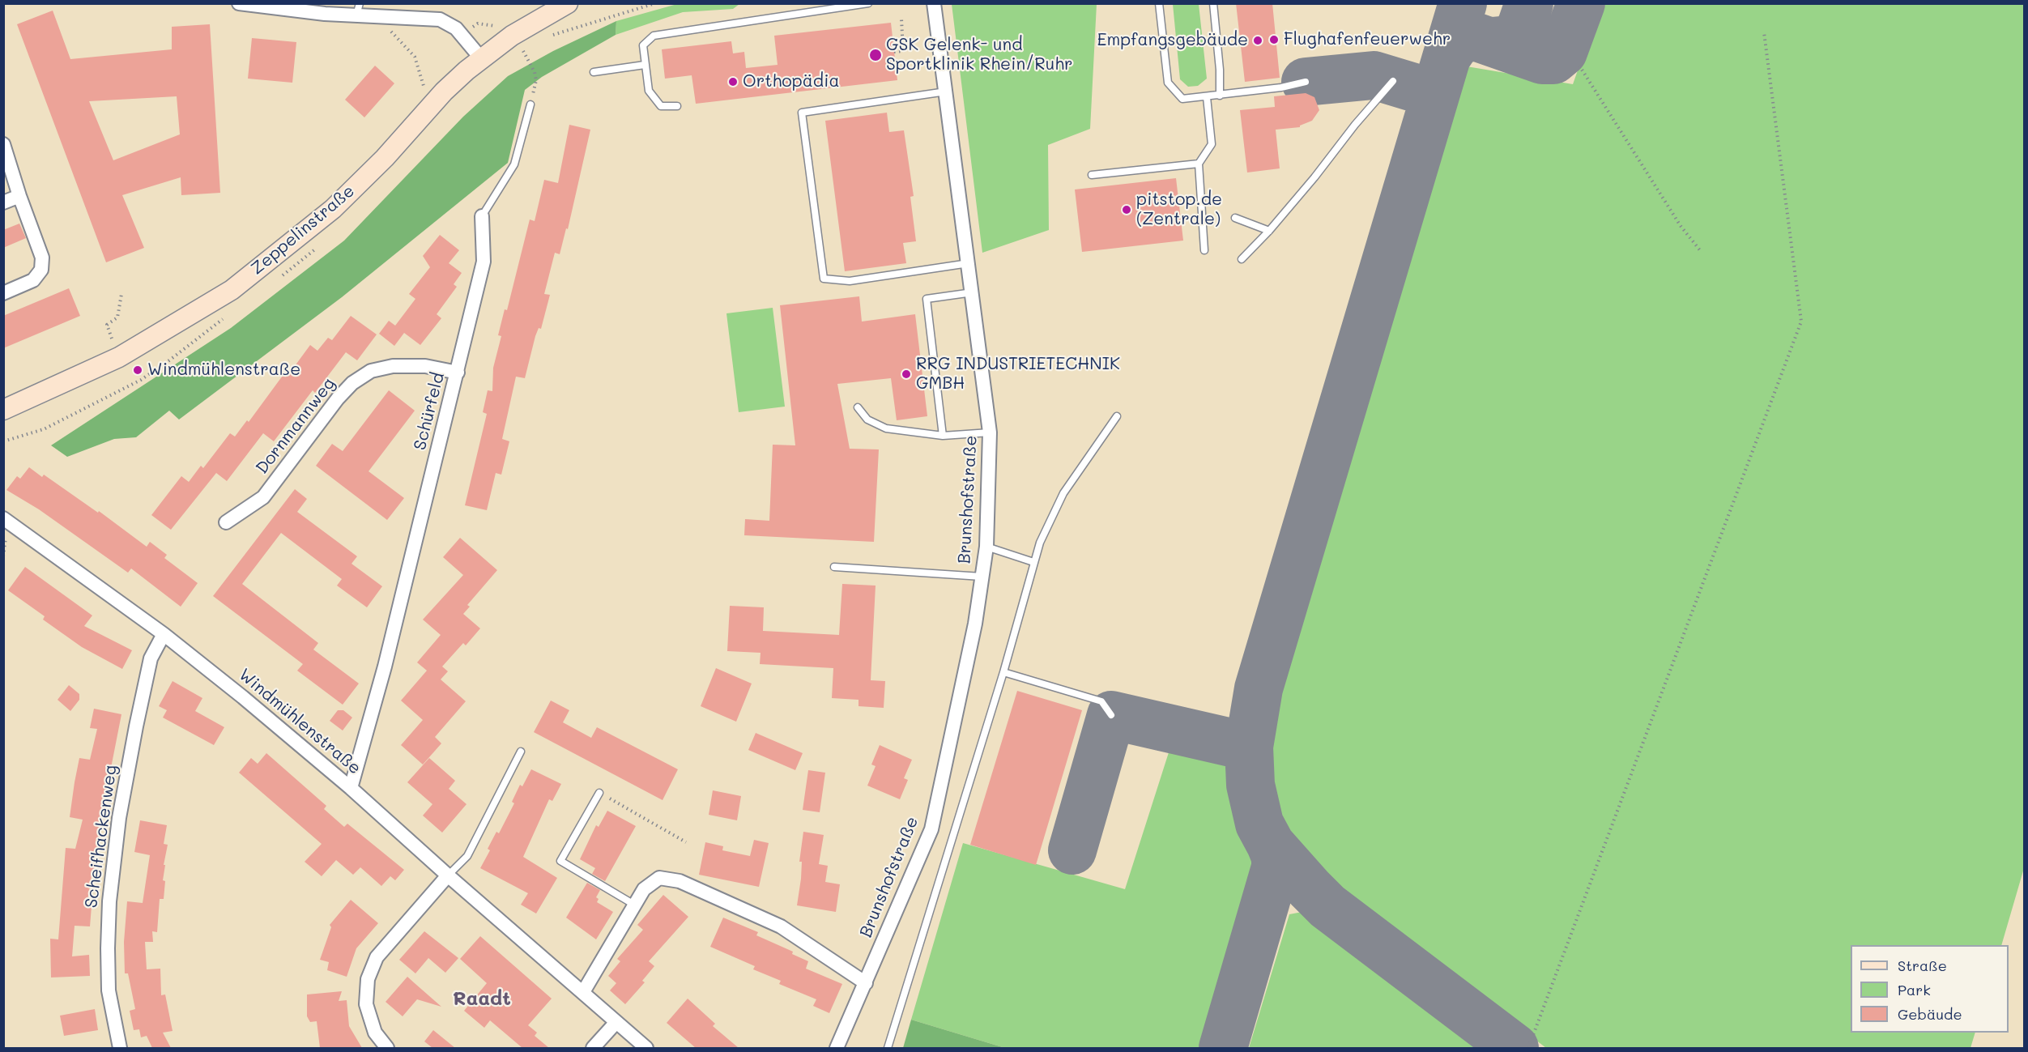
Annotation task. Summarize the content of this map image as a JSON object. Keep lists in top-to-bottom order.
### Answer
{
  "streets": {
    "main road": ["Zeppelinstraße"],
    "street": [
      "Schürfeld",
      "Dornmannweg",
      "Brunshofstraße",
      "Windmühlenstraße",
      "Scheifhackenweg"
    ]
  },
  "crossings": [
    ["Schürfeld", "Dornmannweg"],
    ["Schürfeld", "Windmühlenstraße"],
    ["Windmühlenstraße", "Scheifhackenweg"]
  ],
  "districts": ["Raadt"],
  "places": [
    "Flughafenfeuerwehr",
    "Empfangsgebäude",
    "GSK Gelenk- und Sportklinik Rhein/Ruhr",
    "Orthopädia",
    "pitstop.de (Zentrale)",
    "Windmühlenstraße",
    "RRG INDUSTRIETECHNIK GMBH"
  ],
  "legend": ["Straße", "Park", "Gebäude"]
}
